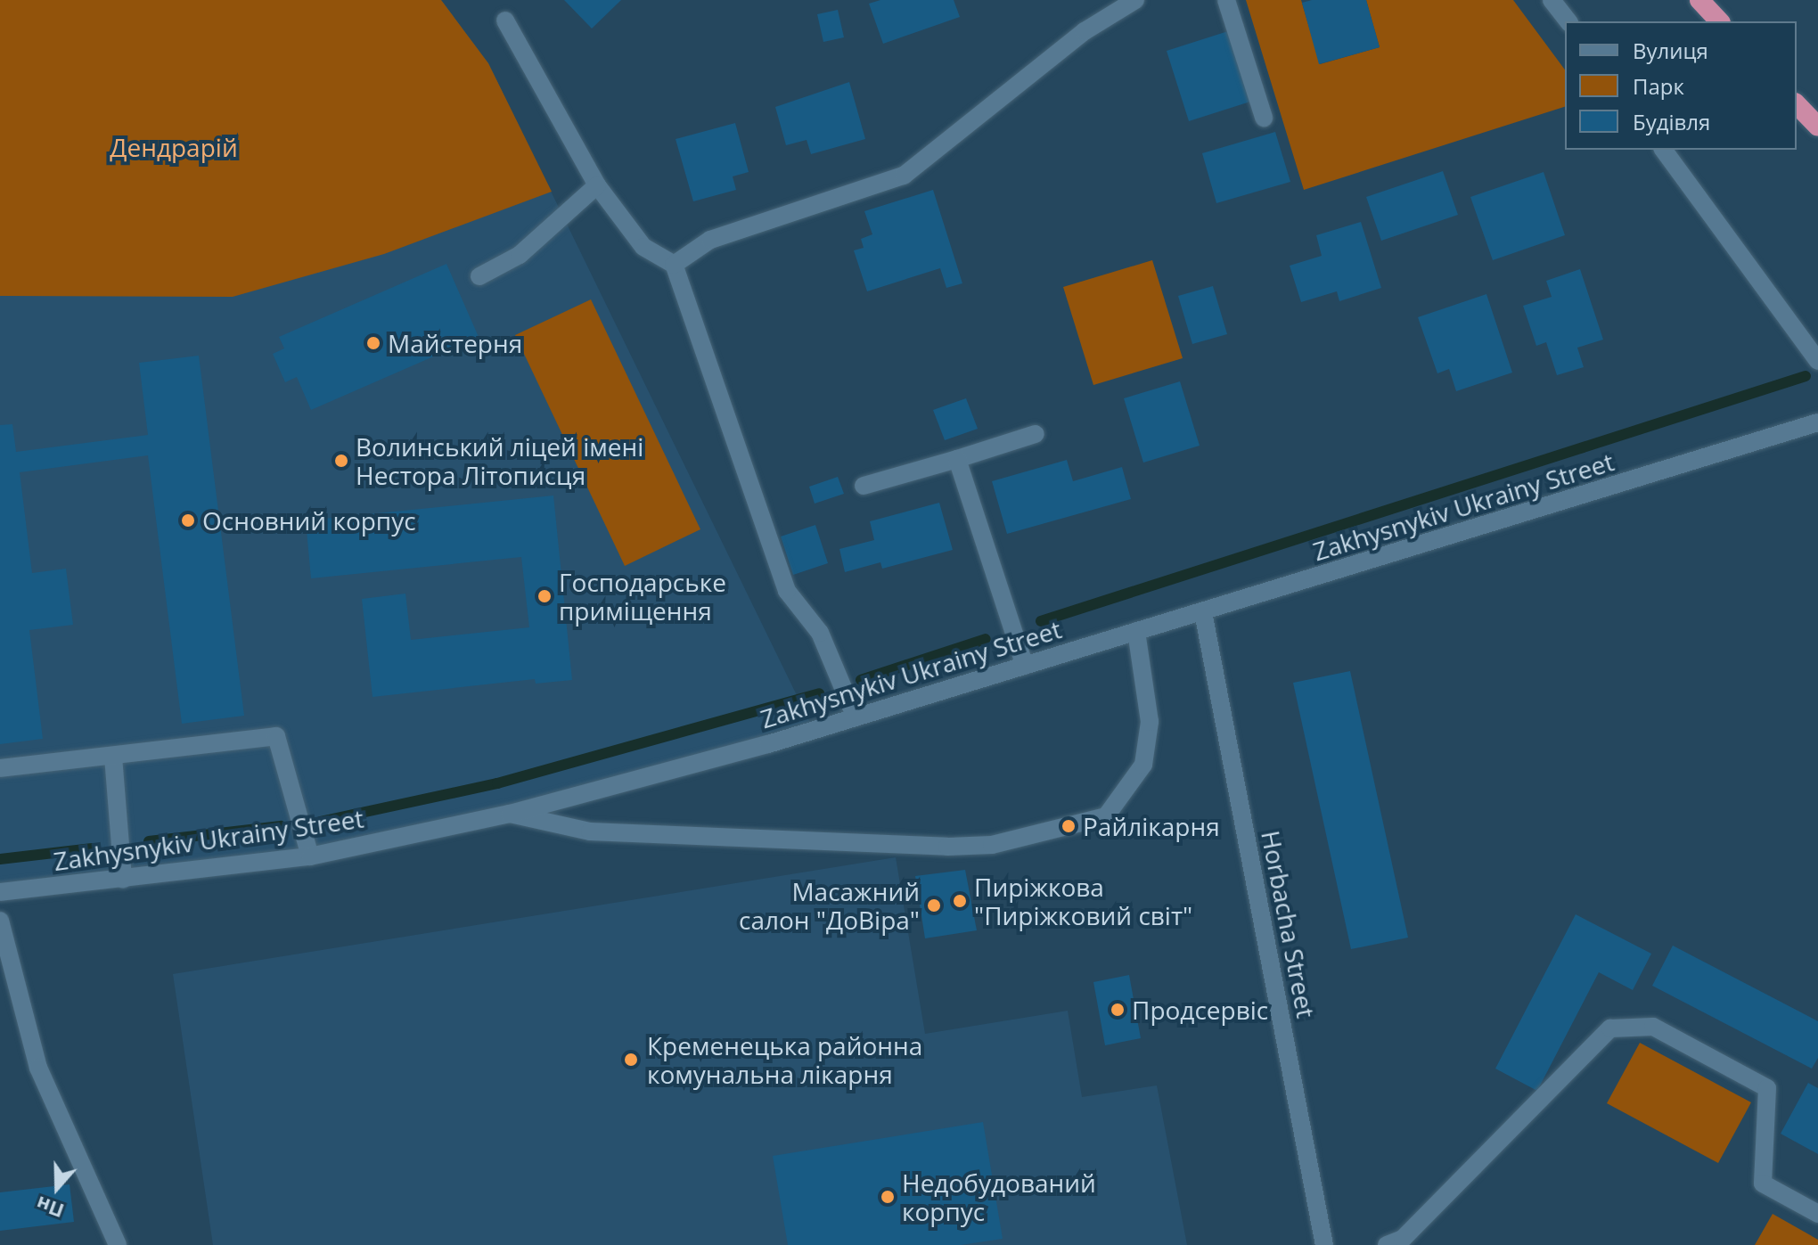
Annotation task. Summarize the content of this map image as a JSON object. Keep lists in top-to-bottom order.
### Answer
{
  "streets": {
    "street": ["Zakhysnykiv Ukrainy Street", "Horbacha Street"]
  },
  "crossings": [
    ["Zakhysnykiv Ukrainy Street", "Horbacha Street"]
  ],
  "parks": ["Дендрарій"],
  "places": [
    "Майстерня",
    "Волинський ліцей імені Нестора Літописця",
    "Основний корпус",
    "Господарське приміщення",
    "Райлікарня",
    "Пиріжкова \"Пиріжковий світ\"",
    "Масажний салон \"ДоВіра\"",
    "Продсервіс",
    "Кременецька районна комунальна лікарня",
    "Недобудований корпус"
  ],
  "legend": ["Вулиця", "Парк", "Будівля"],
  "north": "bottom"
}
